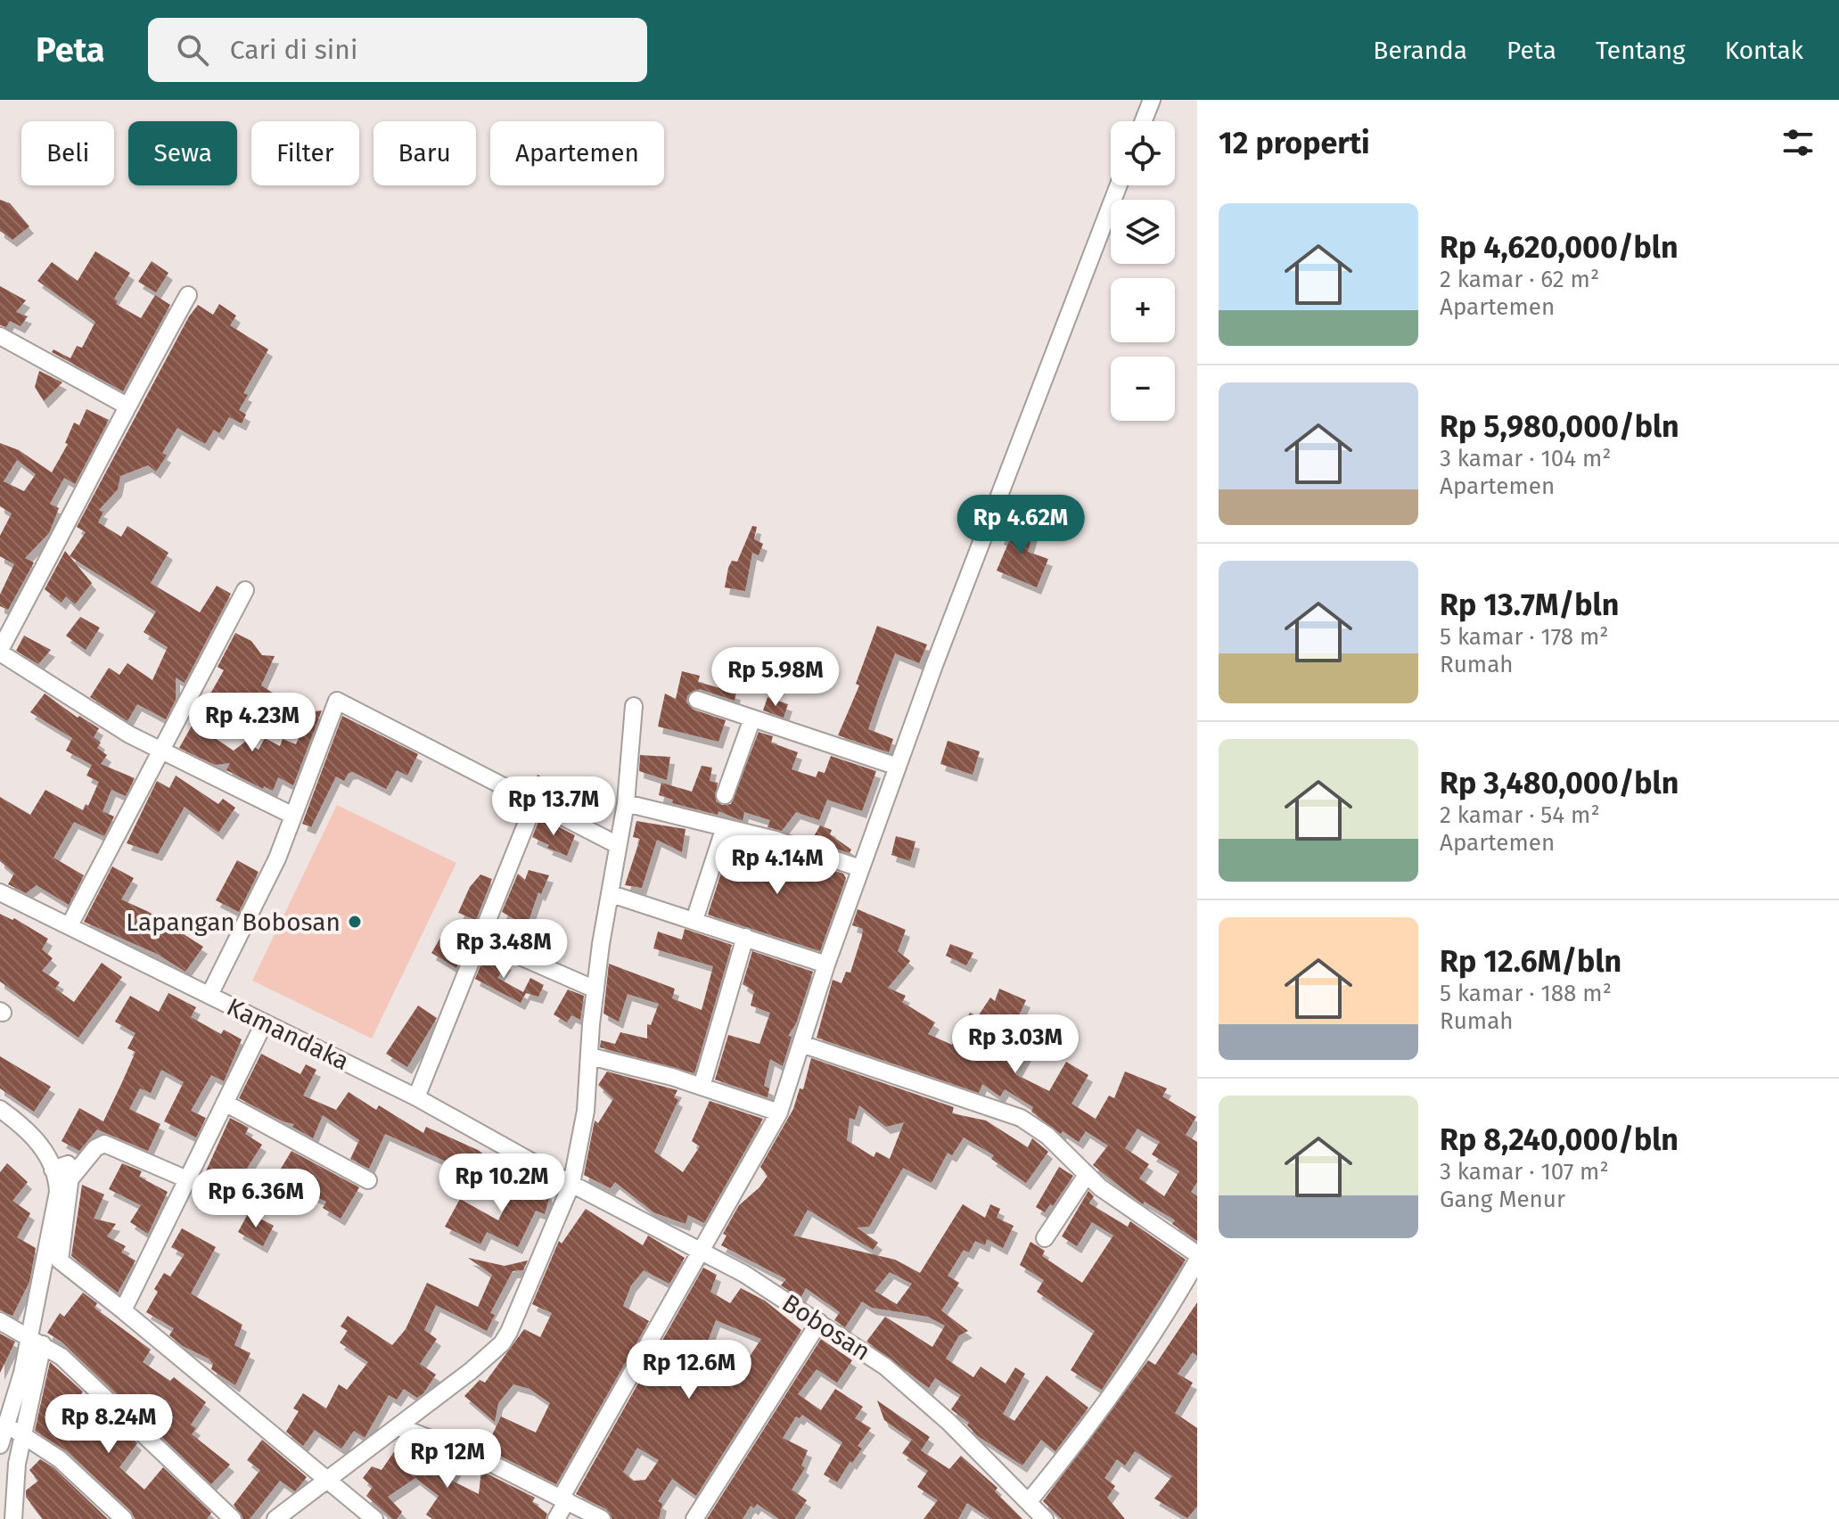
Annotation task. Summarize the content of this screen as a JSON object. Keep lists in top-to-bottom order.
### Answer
{
  "streets": {
    "street": ["Kamandaka", "Bobosan"]
  },
  "crossings": [
    ["Kamandaka", "Bobosan"]
  ],
  "places": ["Lapangan Bobosan"],
  "page": {
    "header": "Peta",
    "search": "Cari di sini",
    "nav": [
      "Beranda",
      "Peta",
      "Tentang",
      "Kontak"
    ],
    "heading": "12 properti",
    "map_buttons": ["+", "−"],
    "chip": [
      "Beli",
      "Sewa",
      "Filter",
      "Baru",
      "Apartemen"
    ],
    "list": [
      {
        "name": "Rp 4,620,000/bln",
        "note": "2 kamar · 62 m² · Apartemen"
      },
      {
        "name": "Rp 5,980,000/bln",
        "note": "3 kamar · 104 m² · Apartemen"
      },
      {
        "name": "Rp 13.7M/bln",
        "note": "5 kamar · 178 m² · Rumah"
      },
      {
        "name": "Rp 3,480,000/bln",
        "note": "2 kamar · 54 m² · Apartemen"
      },
      {
        "name": "Rp 12.6M/bln",
        "note": "5 kamar · 188 m² · Rumah"
      },
      {
        "name": "Rp 8,240,000/bln",
        "note": "3 kamar · 107 m² · Gang Menur"
      }
    ],
    "price": [
      "Rp 4.62M",
      "Rp 5.98M",
      "Rp 4.23M",
      "Rp 13.7M",
      "Rp 4.14M",
      "Rp 3.48M",
      "Rp 3.03M",
      "Rp 10.2M",
      "Rp 6.36M",
      "Rp 12.6M",
      "Rp 8.24M",
      "Rp 12M"
    ]
  }
}
